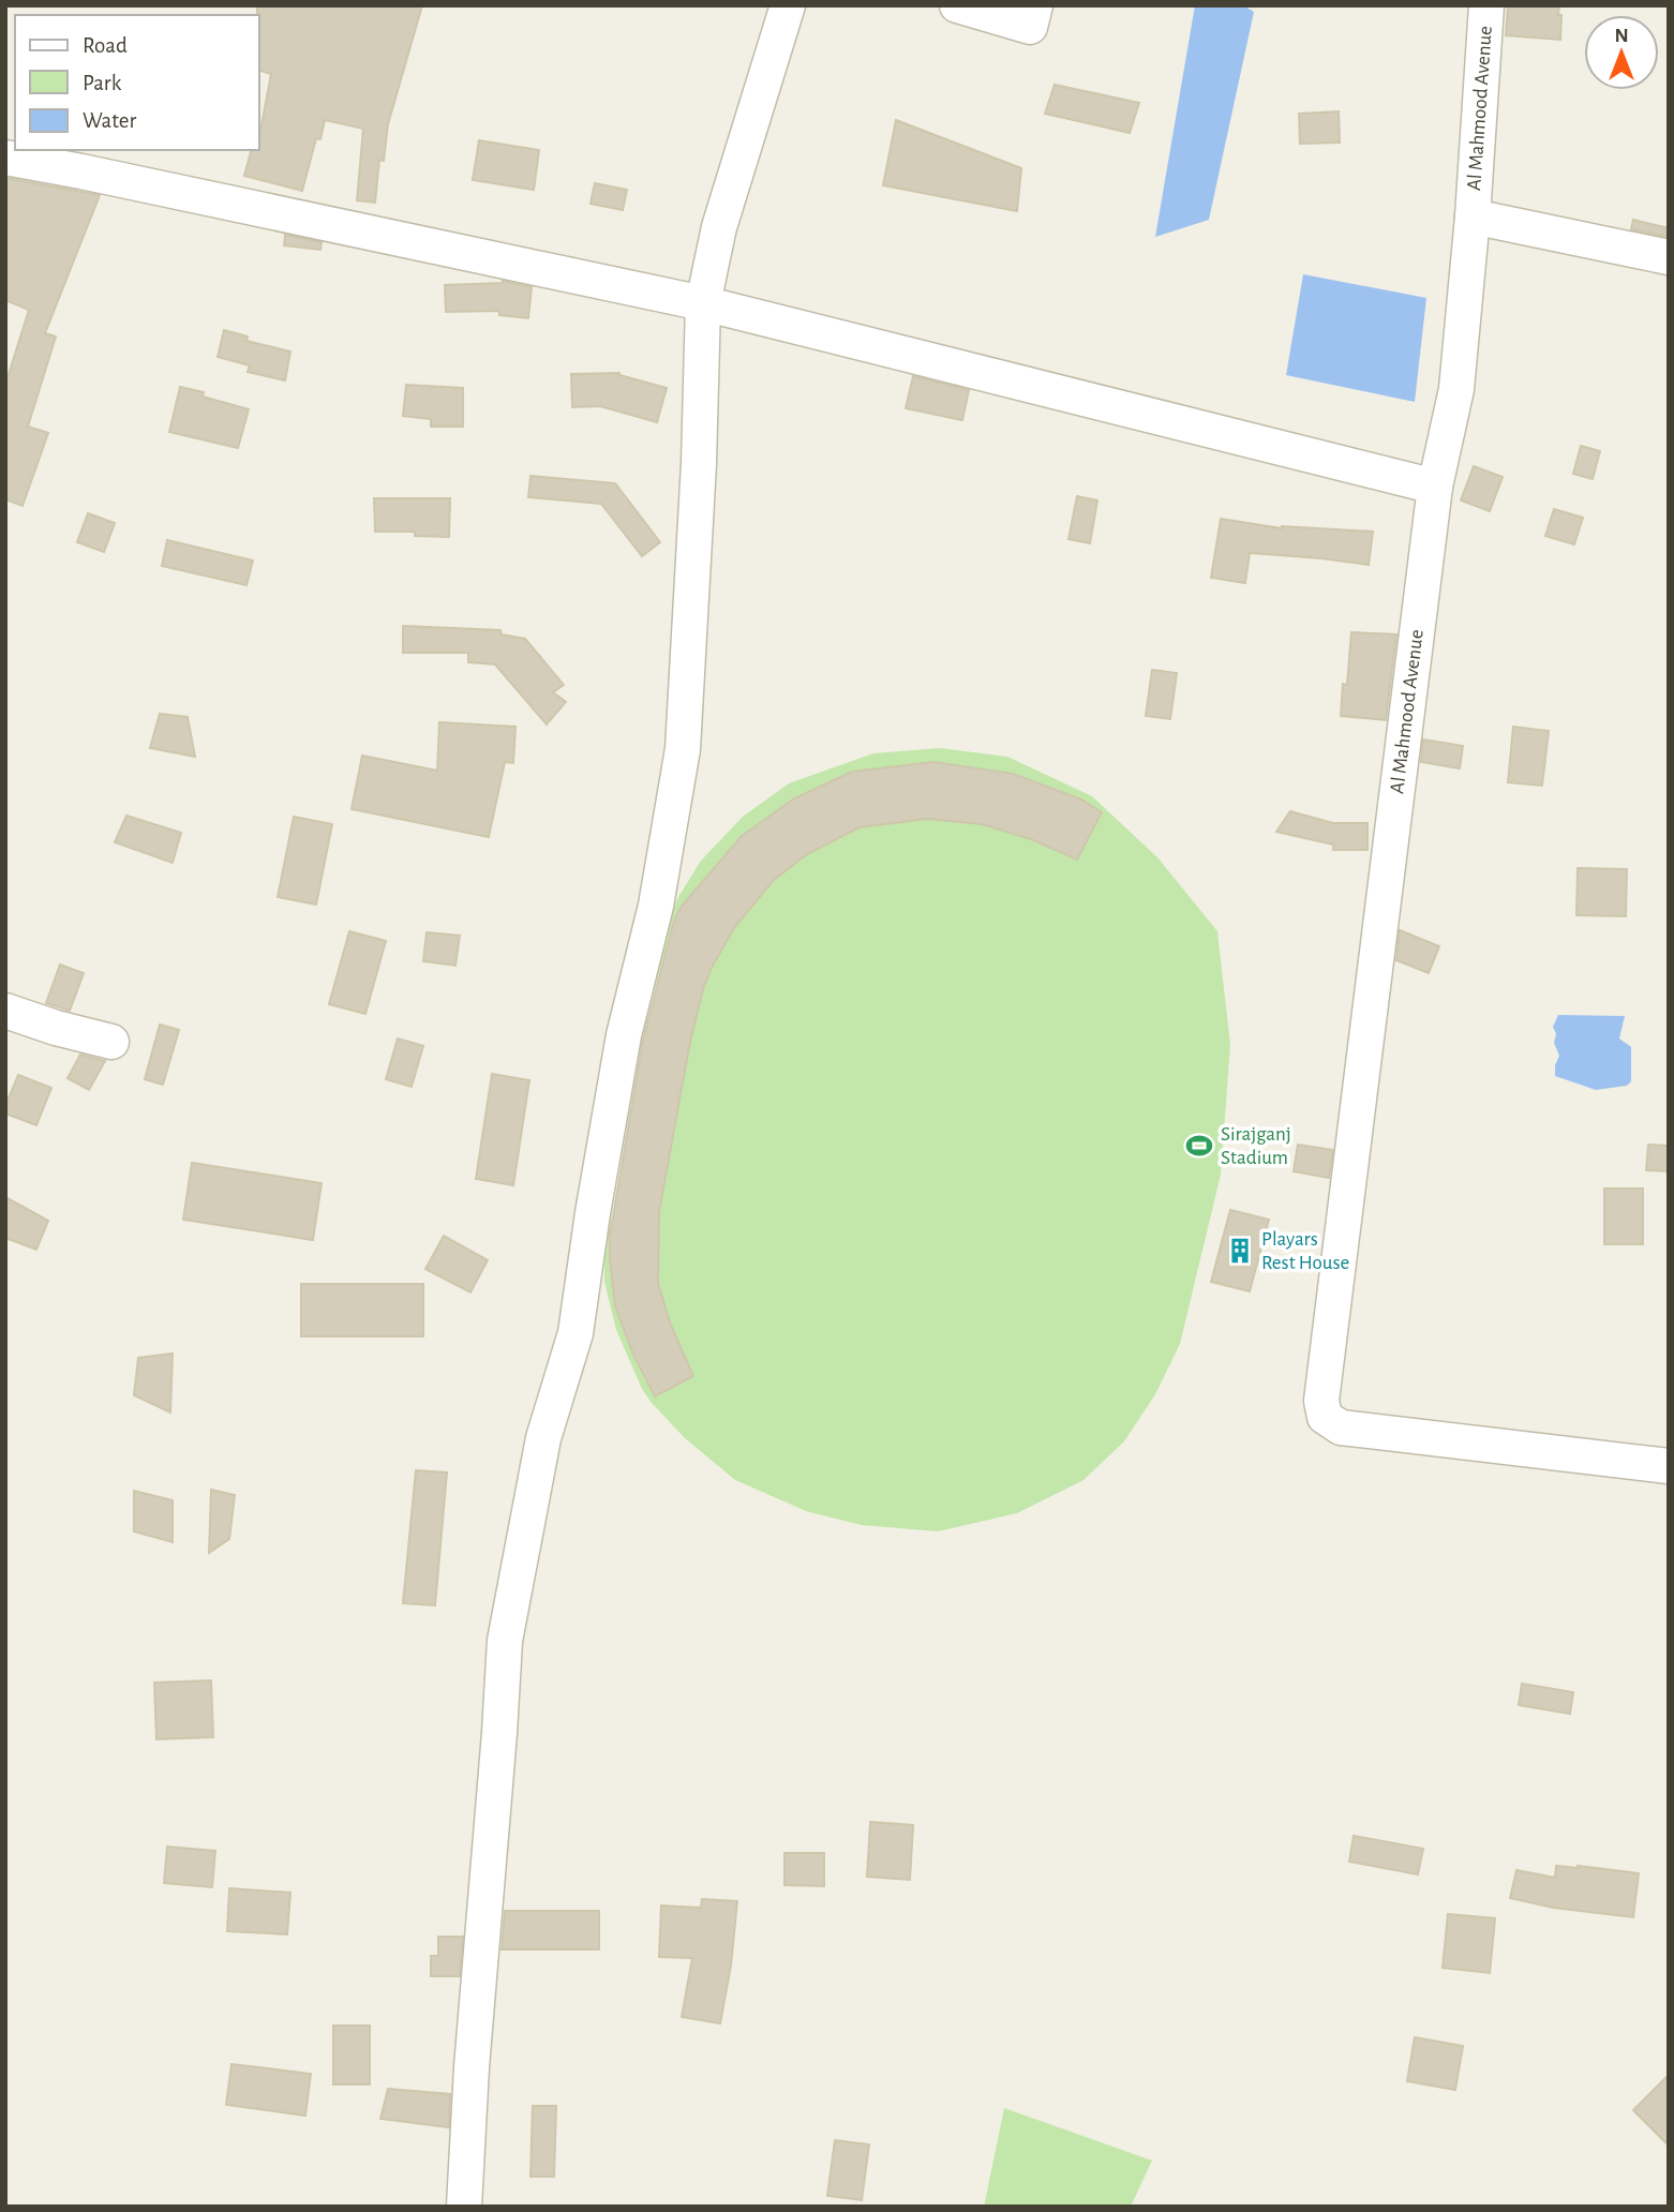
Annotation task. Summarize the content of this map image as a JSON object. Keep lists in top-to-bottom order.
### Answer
{
  "streets": {
    "street": ["Al Mahmood Avenue"]
  },
  "places": {
    "sports": ["Sirajganj Stadium"],
    "building": ["Playars Rest House"]
  },
  "legend": ["Road", "Park", "Water"],
  "north": "top"
}
